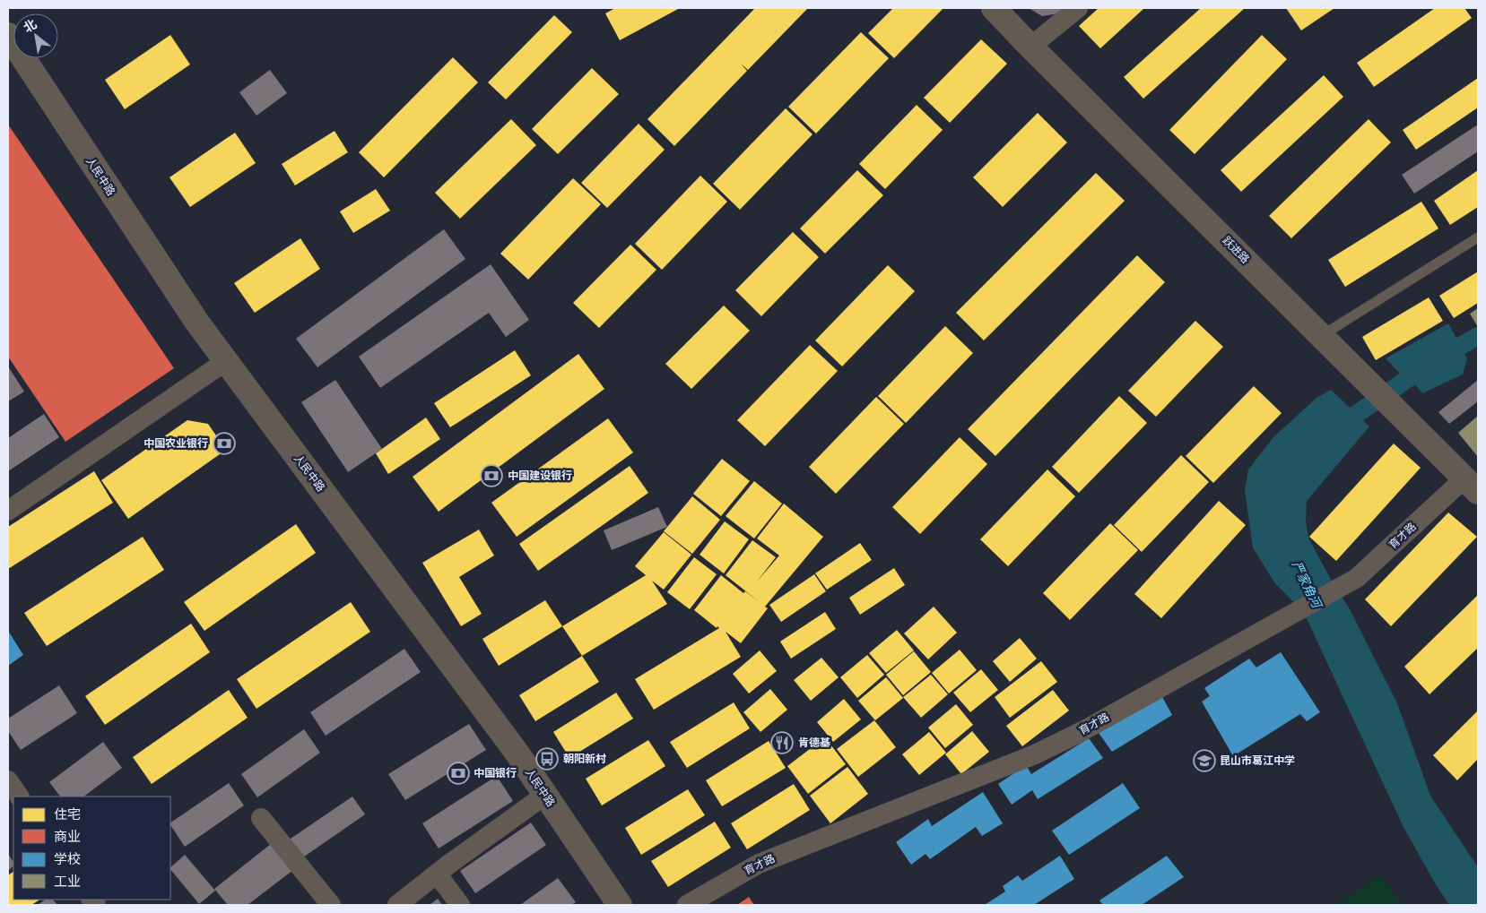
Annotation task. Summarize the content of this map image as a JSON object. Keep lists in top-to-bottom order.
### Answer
{
  "streets": {
    "street": ["人民中路", "跃进路", "育才路"]
  },
  "crossings": [
    ["跃进路", "育才路"]
  ],
  "water": ["严家角河"],
  "places": {
    "bank": ["中国农业银行", "中国建设银行", "中国银行"],
    "restaurant": ["肯德基"],
    "bus stop": ["朝阳新村"],
    "school or university": ["昆山市葛江中学"]
  },
  "legend": [
    "住宅",
    "商业",
    "学校",
    "工业"
  ],
  "north": "top left"
}
